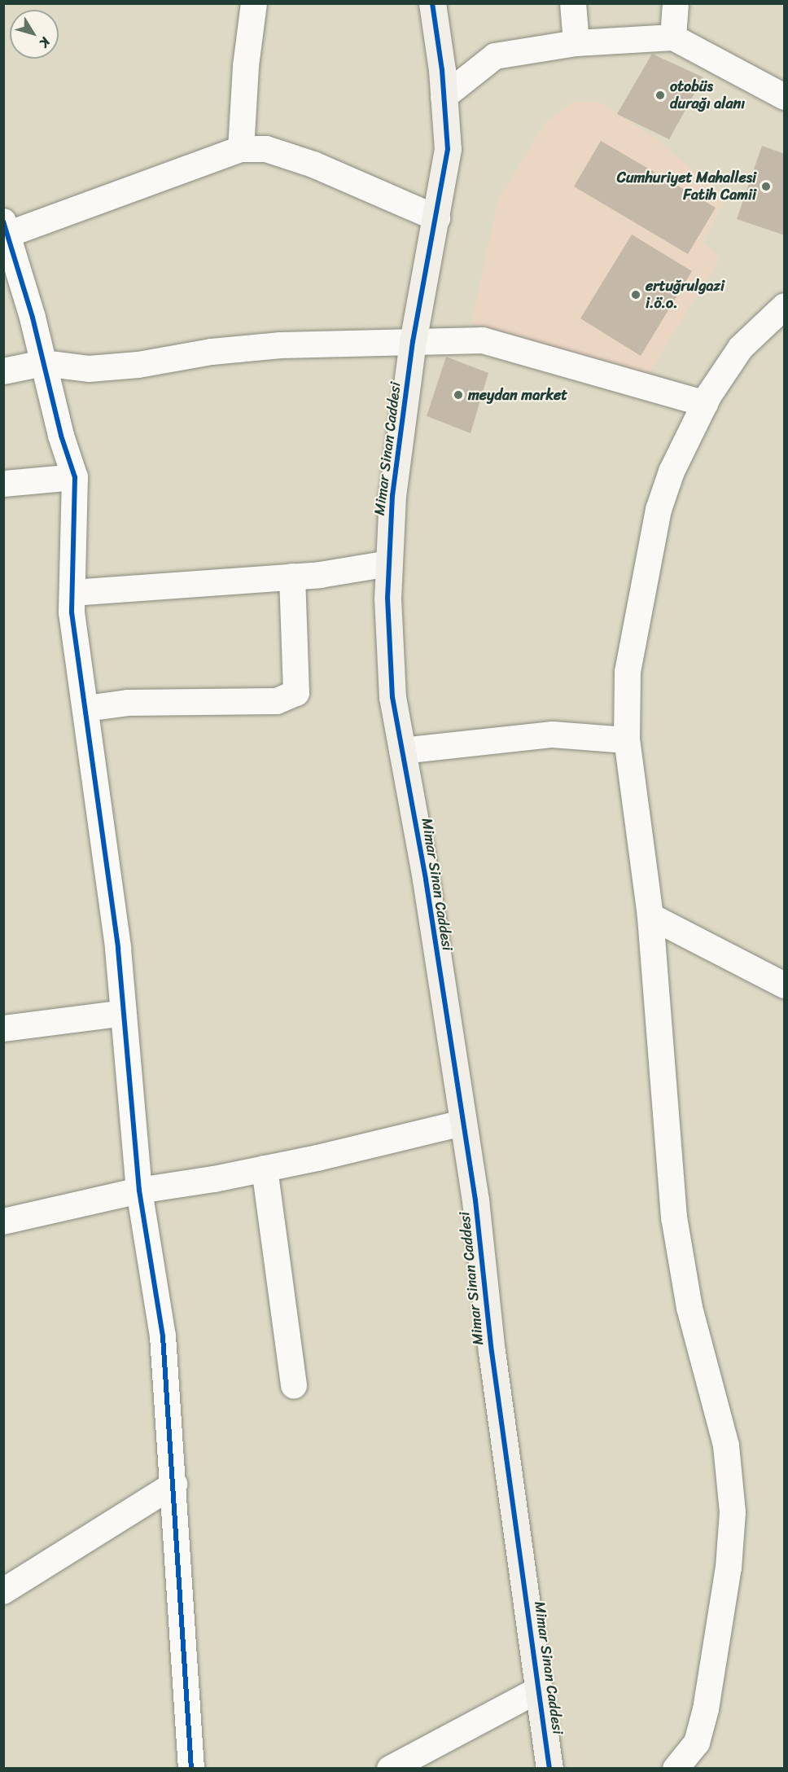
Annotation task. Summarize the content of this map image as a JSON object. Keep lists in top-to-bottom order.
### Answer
{
  "streets": {
    "street": ["Mimar Sinan Caddesi"]
  },
  "places": [
    "otobüs durağı alanı",
    "Cumhuriyet Mahallesi Fatih Camii",
    "ertuğrulgazi i.ö.o.",
    "meydan market"
  ],
  "north": "bottom right"
}
